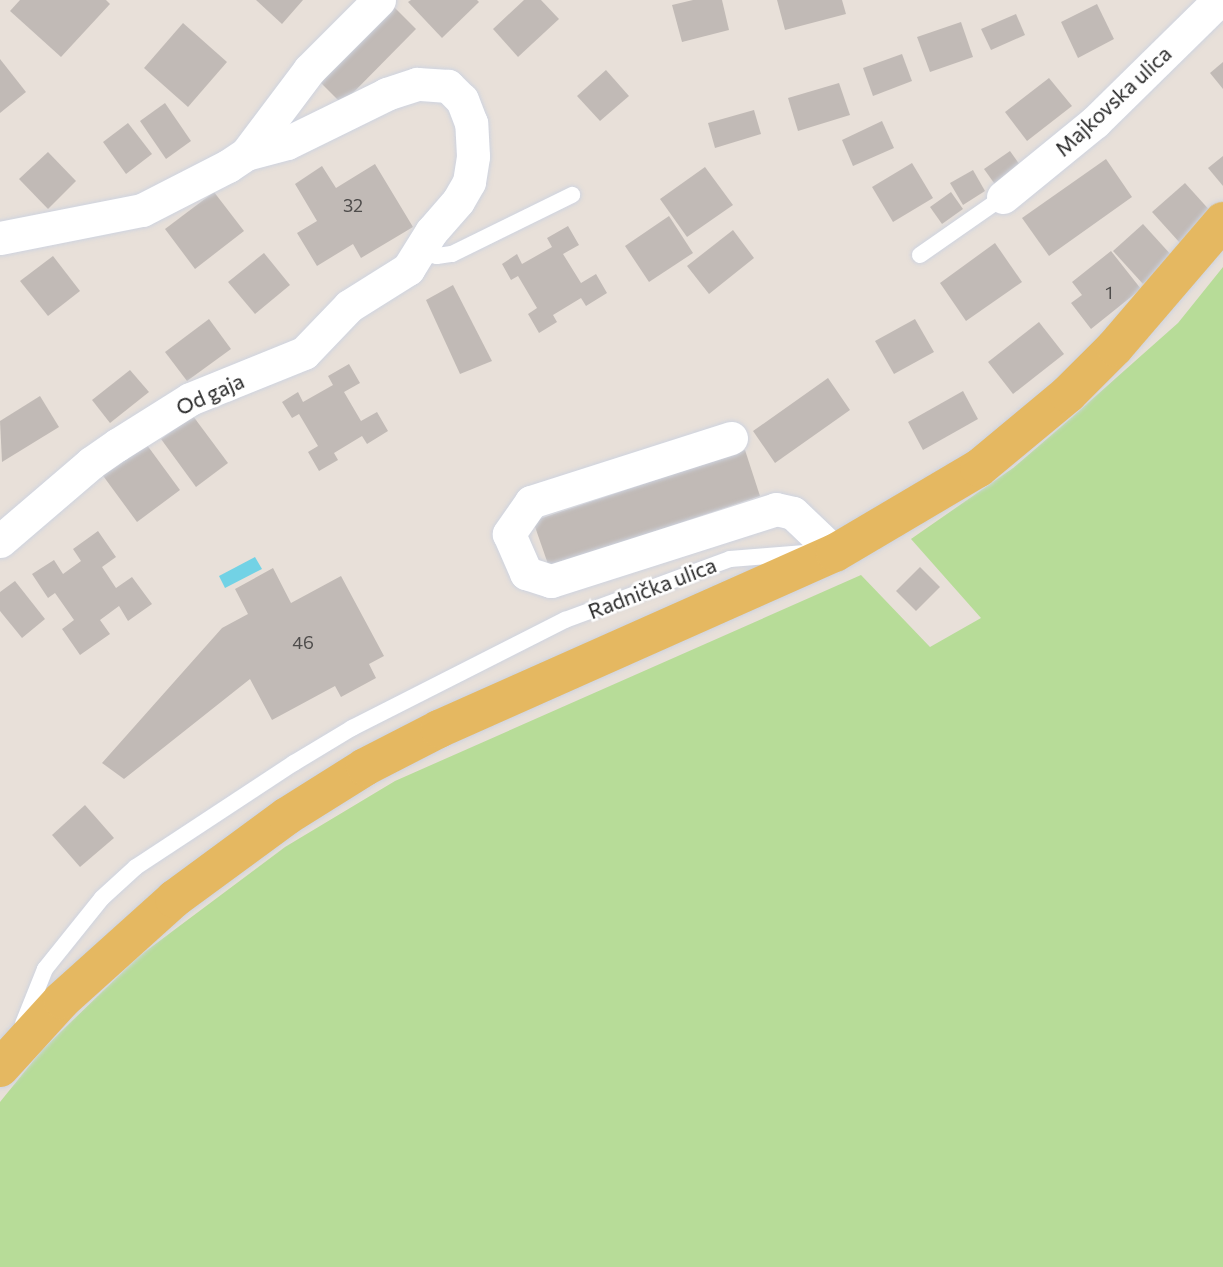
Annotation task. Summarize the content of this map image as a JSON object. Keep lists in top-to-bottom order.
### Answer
{
  "streets": {
    "street": ["Majkovska ulica", "Od gaja", "Radnička ulica"]
  },
  "house_numbers": ["32", "1", "46"]
}
